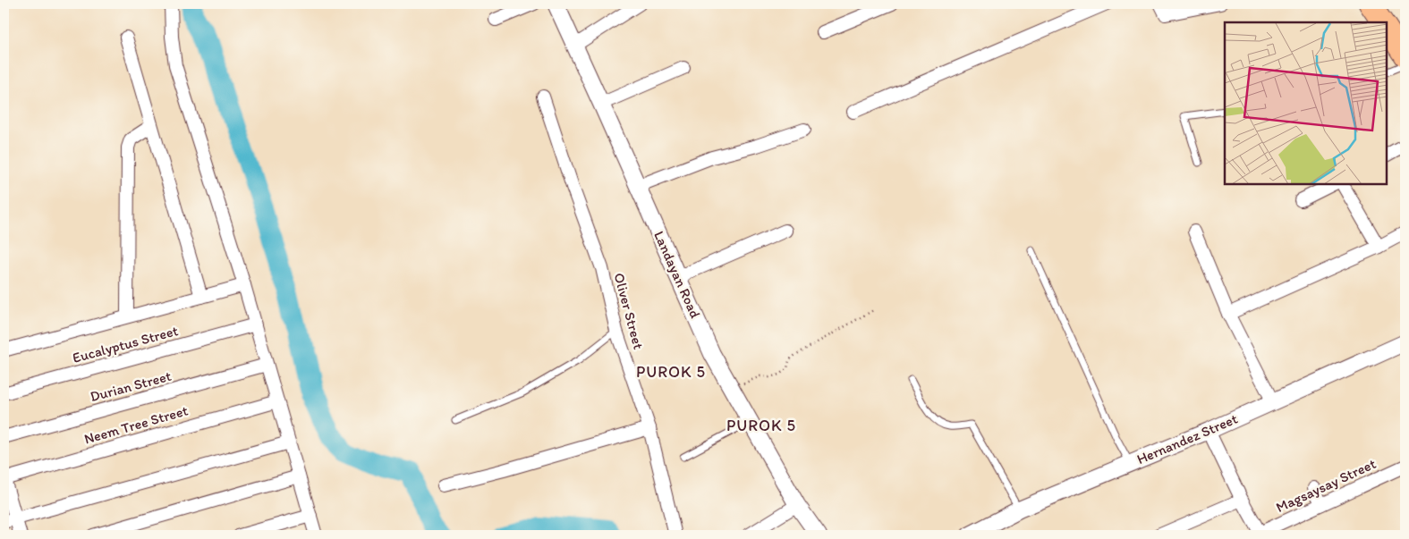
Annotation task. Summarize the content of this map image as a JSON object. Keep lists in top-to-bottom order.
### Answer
{
  "streets": {
    "street": [
      "Landayan Road",
      "Oliver Street",
      "Eucalyptus Street",
      "Durian Street",
      "Neem Tree Street",
      "Hernandez Street",
      "Magsaysay Street"
    ]
  },
  "districts": ["PUROK 5", "PUROK 5"]
}
